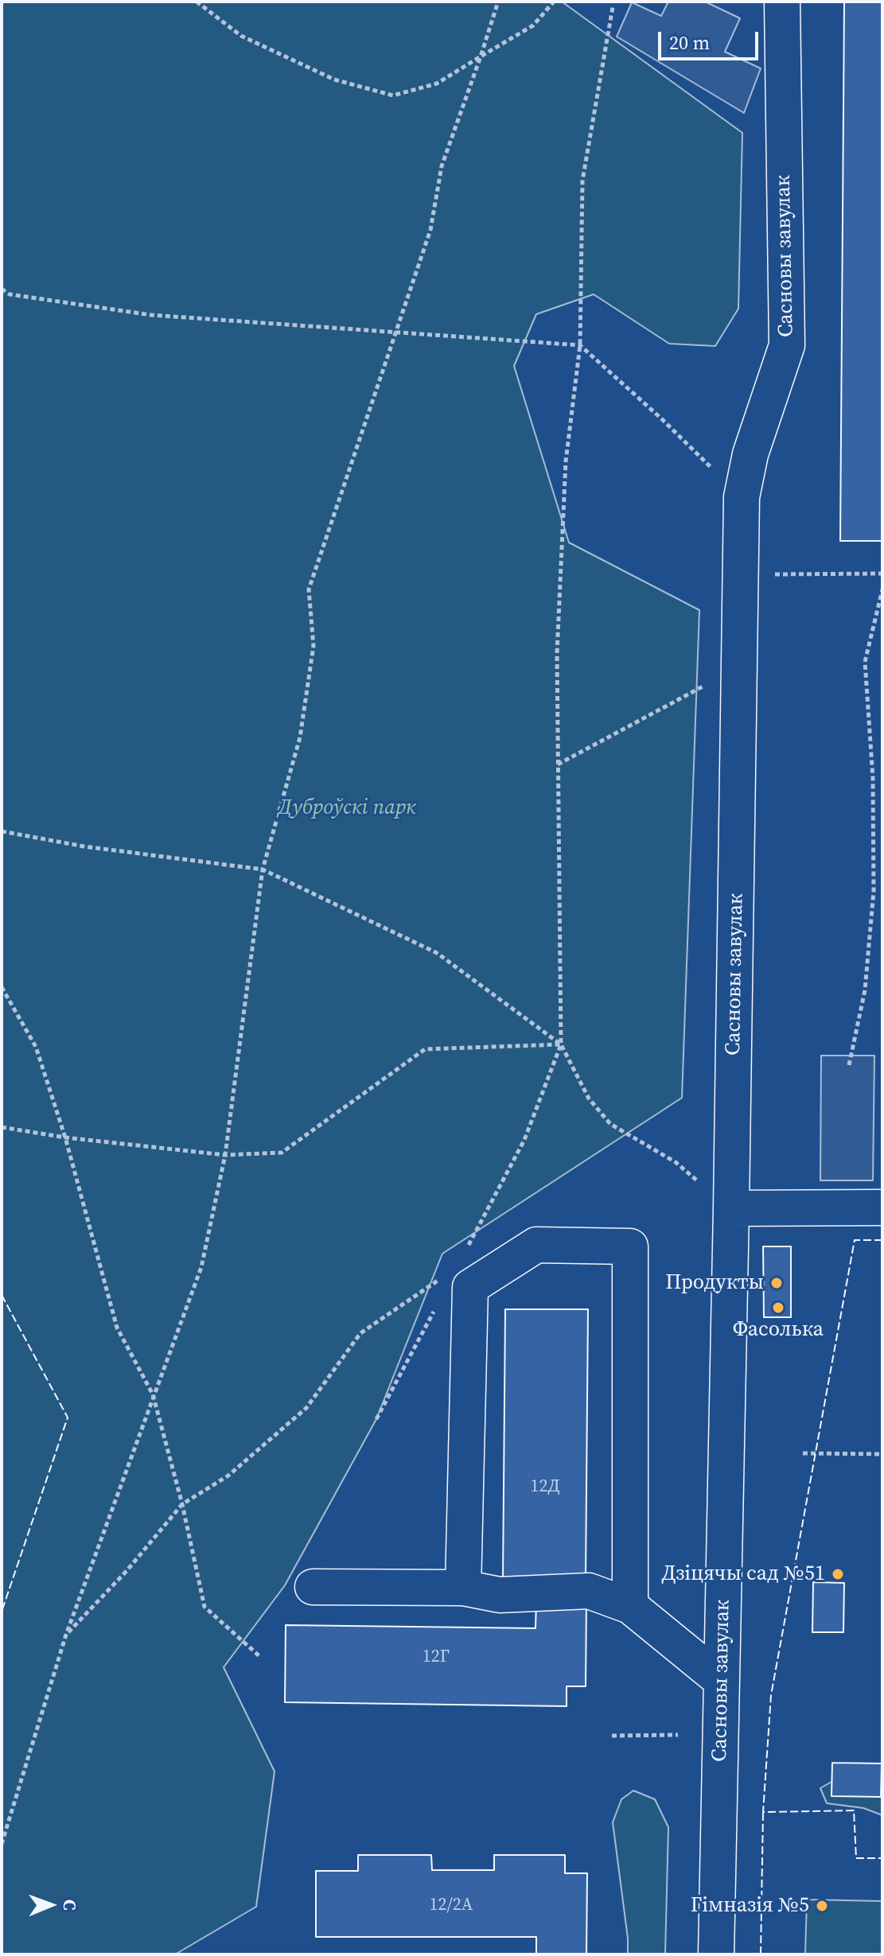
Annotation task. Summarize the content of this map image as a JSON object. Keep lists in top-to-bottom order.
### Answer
{
  "streets": {
    "street": ["Сасновы завулак"]
  },
  "parks": ["Дуброўскі парк"],
  "places": [
    "Продукты",
    "Фасолька",
    "Дзіцячы сад №51",
    "Гімназія №5"
  ],
  "house_numbers": ["12Д", "12Г", "12/2А"],
  "scale_bar": "20 m",
  "north": "right"
}
